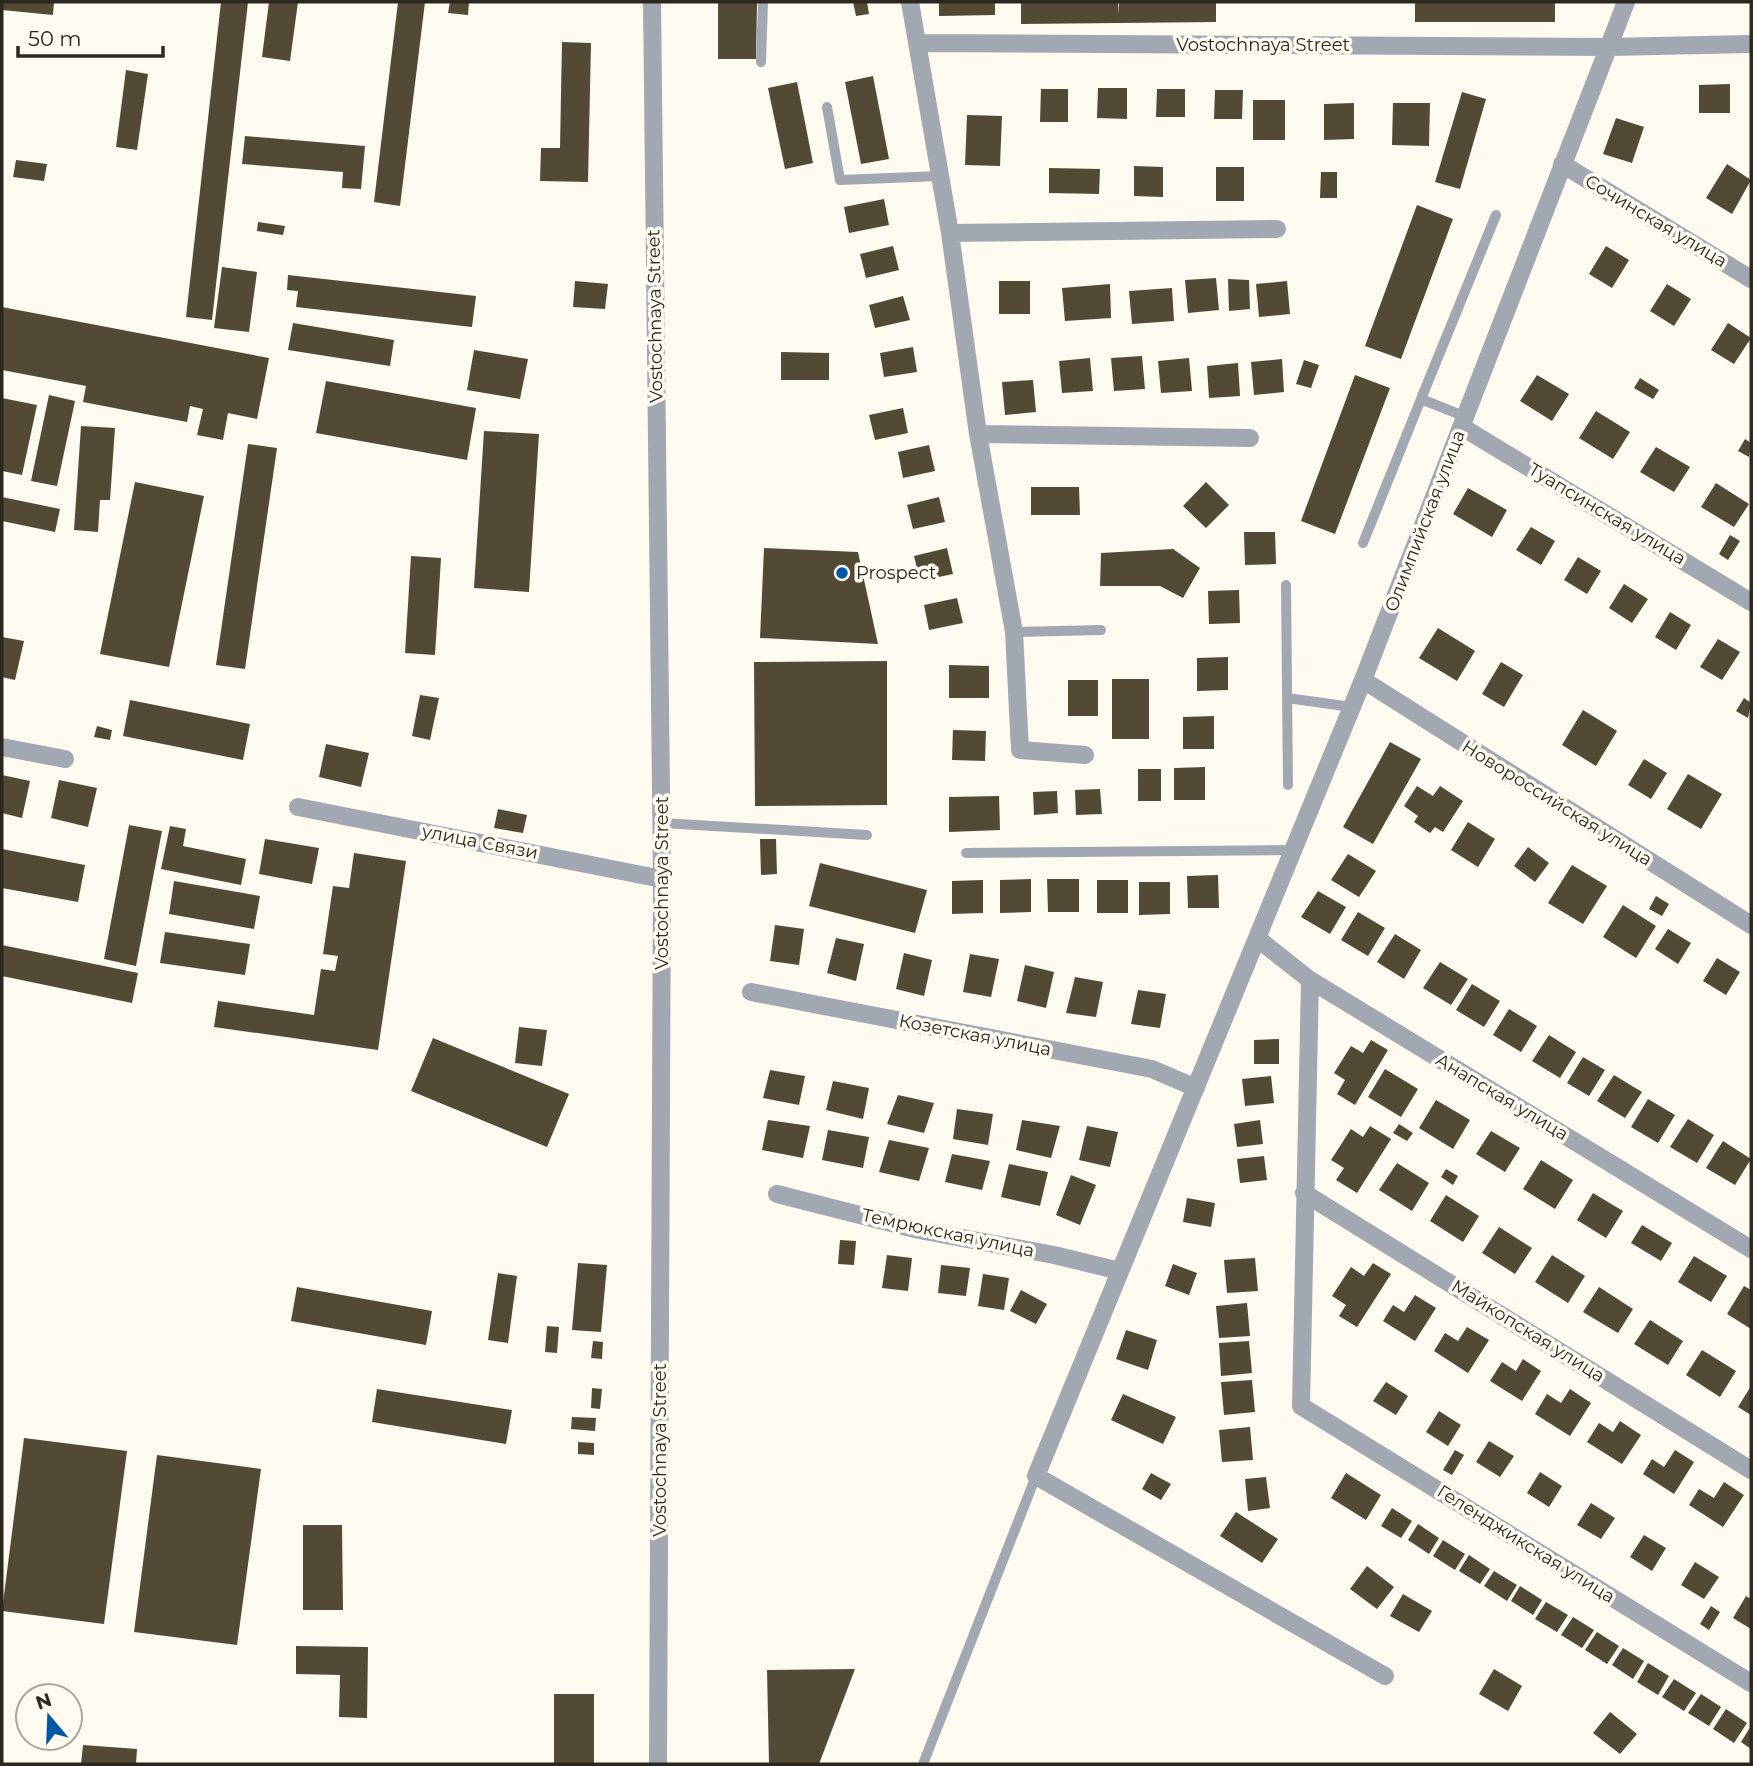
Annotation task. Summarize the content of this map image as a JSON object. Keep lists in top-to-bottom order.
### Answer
{
  "streets": {
    "street": [
      "Vostochnaya Street",
      "Сочинская улица",
      "Туапсинская улица",
      "Олимпийская улица",
      "Новороссийская улица",
      "улица Связи",
      "Козетская улица",
      "Анапская улица",
      "Темрюкская улица",
      "Майкопская улица",
      "Геленджикская улица"
    ]
  },
  "crossings": [
    ["Vostochnaya Street", "Олимпийская улица"],
    ["Vostochnaya Street", "улица Связи"],
    ["Сочинская улица", "Олимпийская улица"],
    ["Туапсинская улица", "Олимпийская улица"],
    ["Олимпийская улица", "Новороссийская улица"],
    ["Олимпийская улица", "Козетская улица"],
    ["Олимпийская улица", "Анапская улица"],
    ["Олимпийская улица", "Темрюкская улица"],
    ["Майкопская улица", "Геленджикская улица"]
  ],
  "places": ["Prospect"],
  "scale_bar": "50 m",
  "north": "top"
}
